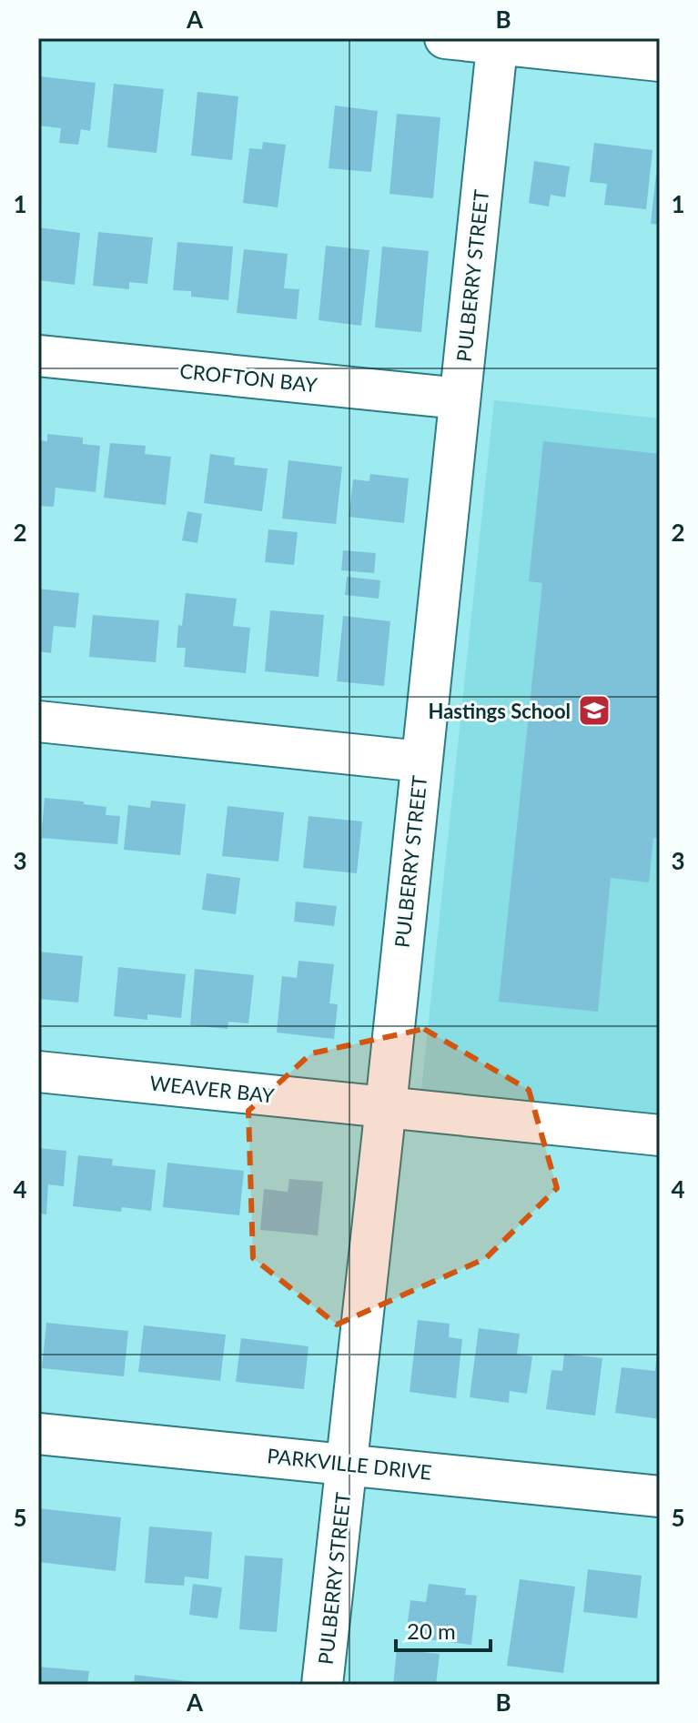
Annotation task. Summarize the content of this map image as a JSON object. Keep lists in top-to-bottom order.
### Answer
{
  "streets": {
    "street": [
      "PULBERRY STREET",
      "CROFTON BAY",
      "WEAVER BAY",
      "PARKVILLE DRIVE"
    ]
  },
  "crossings": [
    ["PULBERRY STREET", "CROFTON BAY"],
    ["PULBERRY STREET", "WEAVER BAY"],
    ["PULBERRY STREET", "PARKVILLE DRIVE"]
  ],
  "places": {
    "school or university": ["Hastings School"]
  },
  "scale_bar": "20 m",
  "grid": {
    "columns": ["A", "B"],
    "rows": [
      "1",
      "2",
      "3",
      "4",
      "5"
    ]
  }
}
